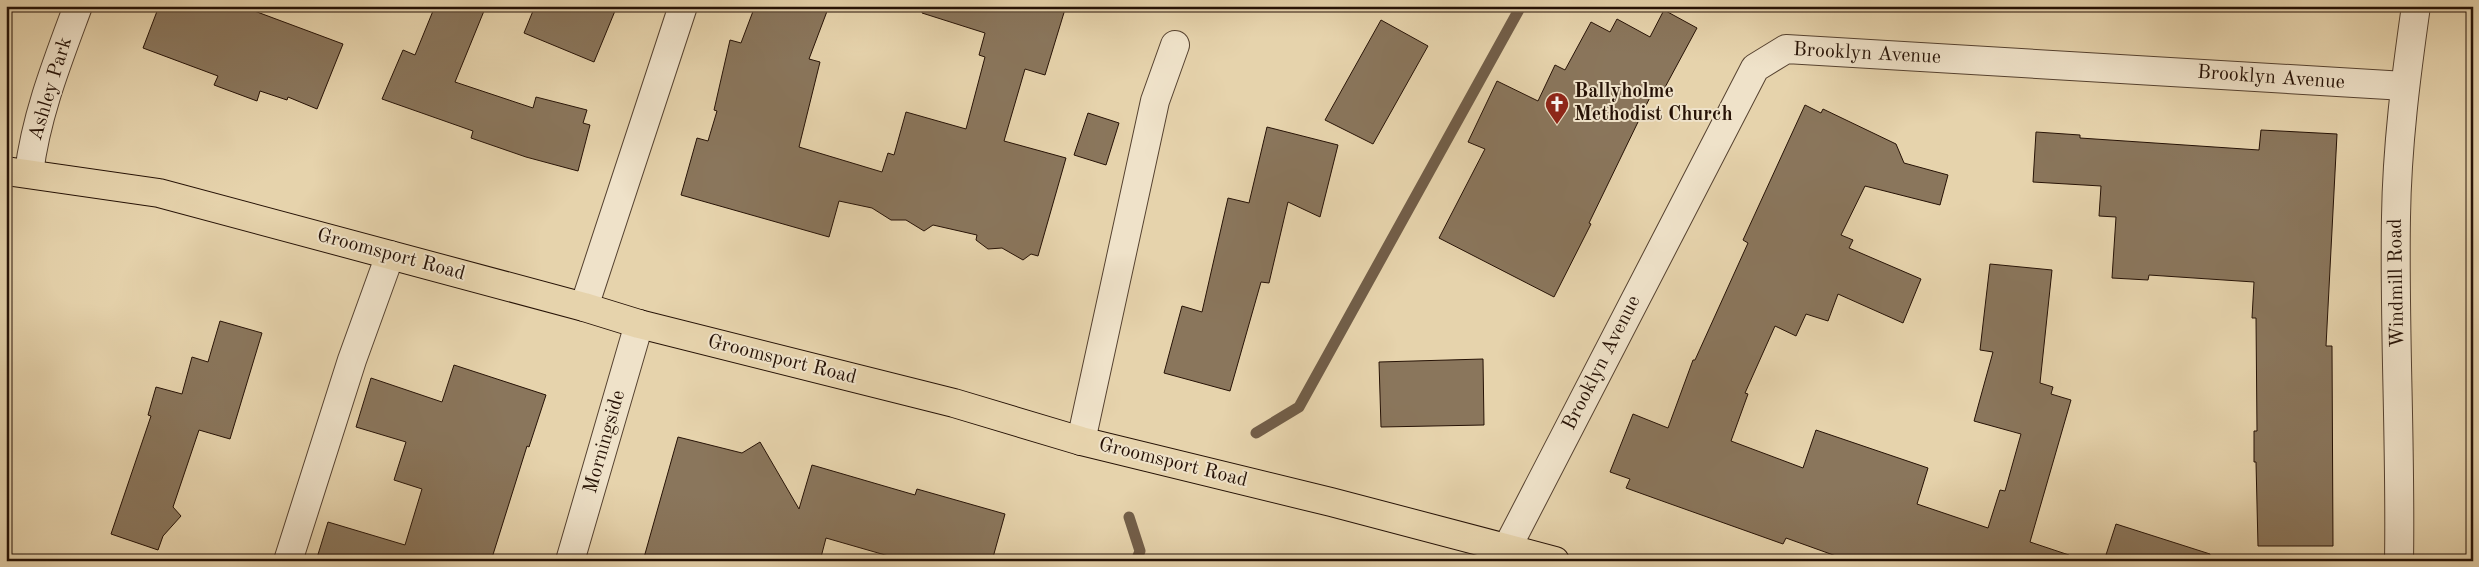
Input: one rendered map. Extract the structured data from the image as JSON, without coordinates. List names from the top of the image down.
{
  "streets": {
    "main road": ["Groomsport Road"],
    "street": [
      "Brooklyn Avenue",
      "Ashley Park",
      "Windmill Road",
      "Morningside"
    ]
  },
  "crossings": [
    ["Brooklyn Avenue", "Groomsport Road"],
    ["Brooklyn Avenue", "Windmill Road"],
    ["Ashley Park", "Groomsport Road"],
    ["Groomsport Road", "Morningside"]
  ],
  "places": {
    "church": ["Ballyholme Methodist Church"]
  }
}
